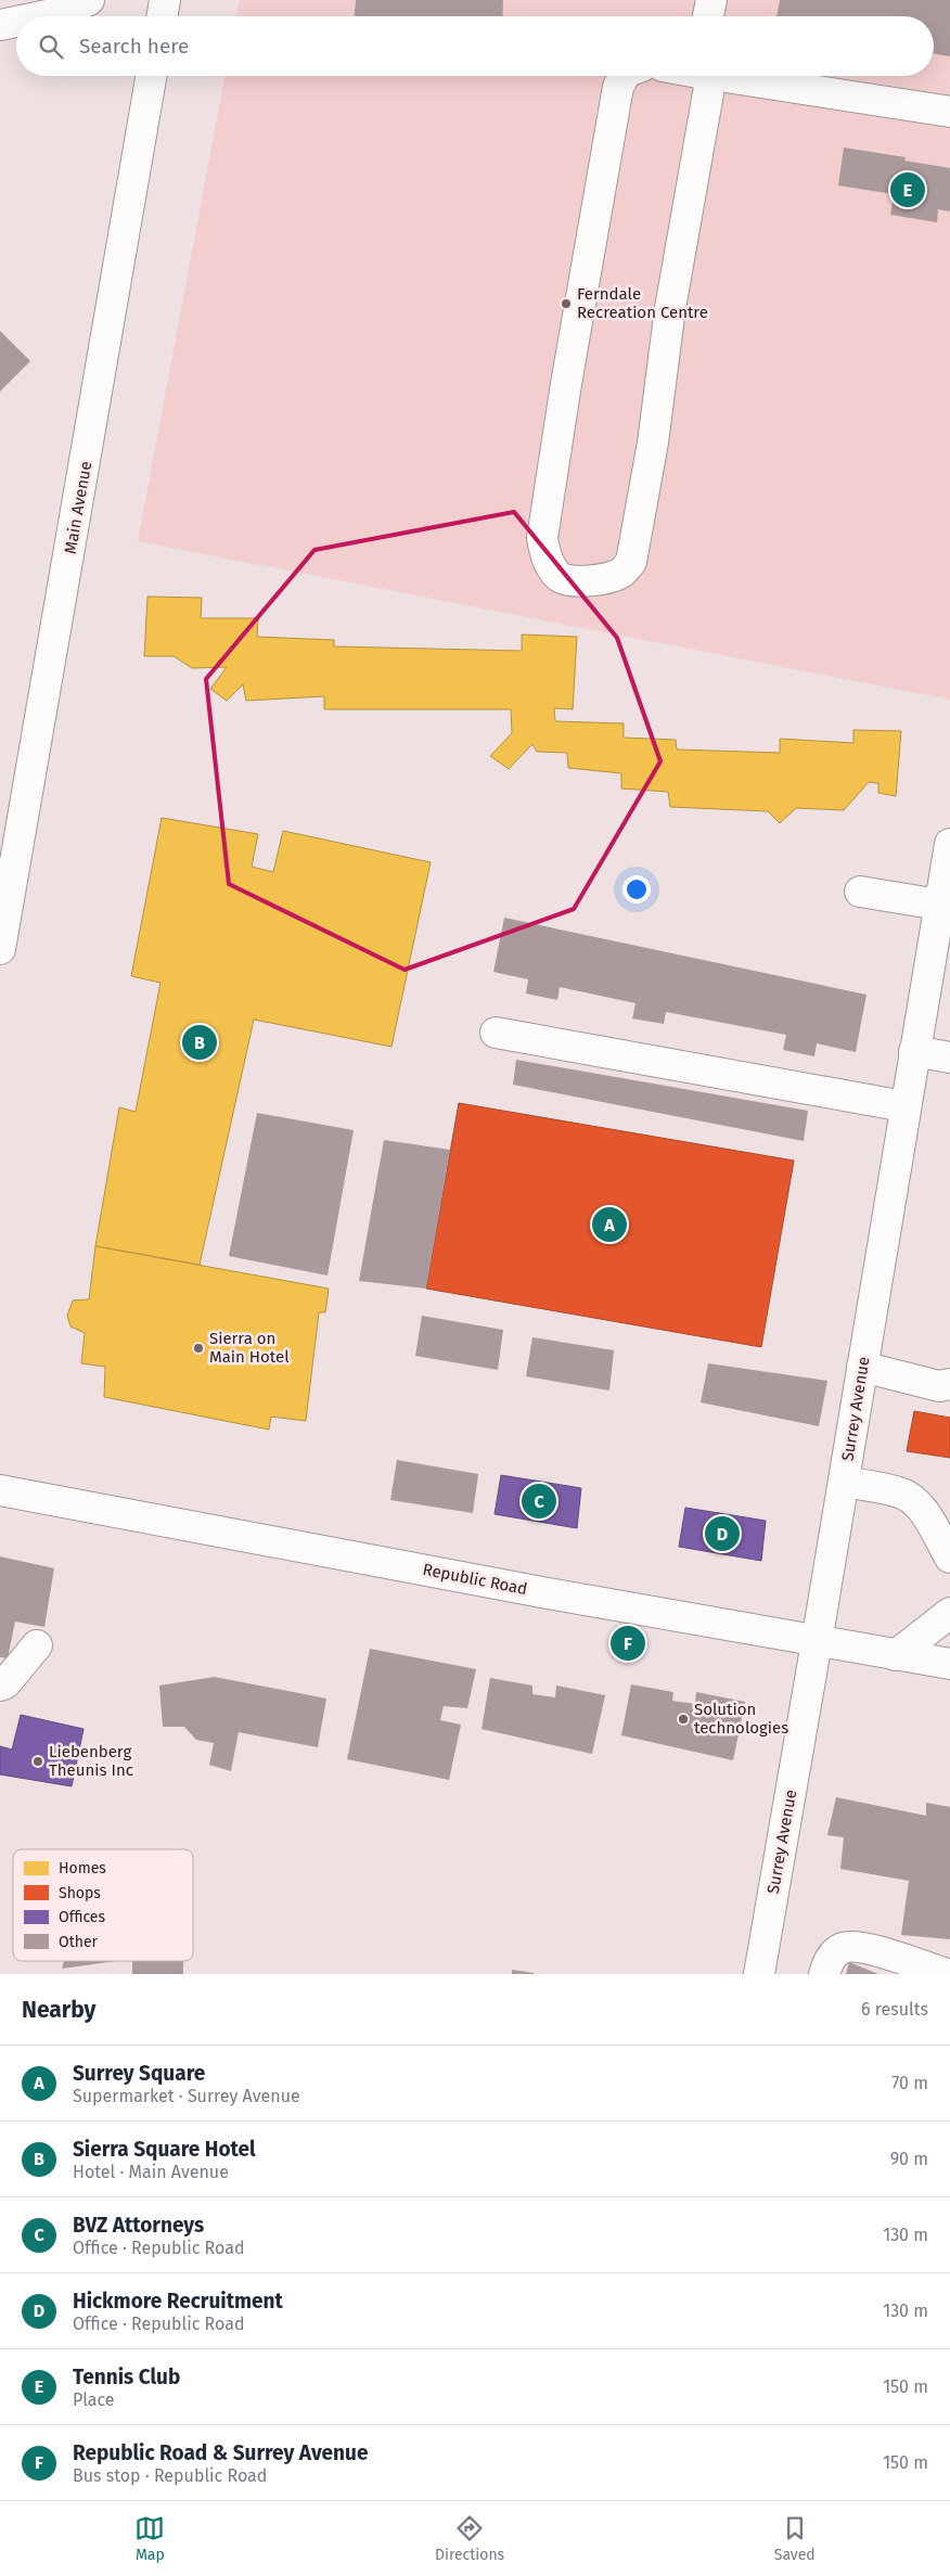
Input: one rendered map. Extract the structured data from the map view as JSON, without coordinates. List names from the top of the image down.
{
  "streets": {
    "street": ["Main Avenue", "Surrey Avenue", "Republic Road"]
  },
  "crossings": [
    ["Surrey Avenue", "Republic Road"]
  ],
  "places": [
    "Ferndale Recreation Centre",
    "Sierra on Main Hotel",
    "Solution technologies",
    "Liebenberg Theunis Inc"
  ],
  "legend": [
    "Homes",
    "Shops",
    "Offices",
    "Other"
  ],
  "page": {
    "search": "Search here",
    "pins": [
      "E",
      "B",
      "A",
      "C",
      "D",
      "F"
    ],
    "heading": ["Nearby", "6 results"],
    "list": [
      {
        "mark": "A",
        "name": "Surrey Square",
        "note": "Supermarket · Surrey Avenue",
        "value": "70 m"
      },
      {
        "mark": "B",
        "name": "Sierra Square Hotel",
        "note": "Hotel · Main Avenue",
        "value": "90 m"
      },
      {
        "mark": "C",
        "name": "BVZ Attorneys",
        "note": "Office · Republic Road",
        "value": "130 m"
      },
      {
        "mark": "D",
        "name": "Hickmore Recruitment",
        "note": "Office · Republic Road",
        "value": "130 m"
      },
      {
        "mark": "E",
        "name": "Tennis Club",
        "note": "Place",
        "value": "150 m"
      },
      {
        "mark": "F",
        "name": "Republic Road & Surrey Avenue",
        "note": "Bus stop · Republic Road",
        "value": "150 m"
      }
    ],
    "nav": ["Map", "Directions", "Saved"]
  }
}
